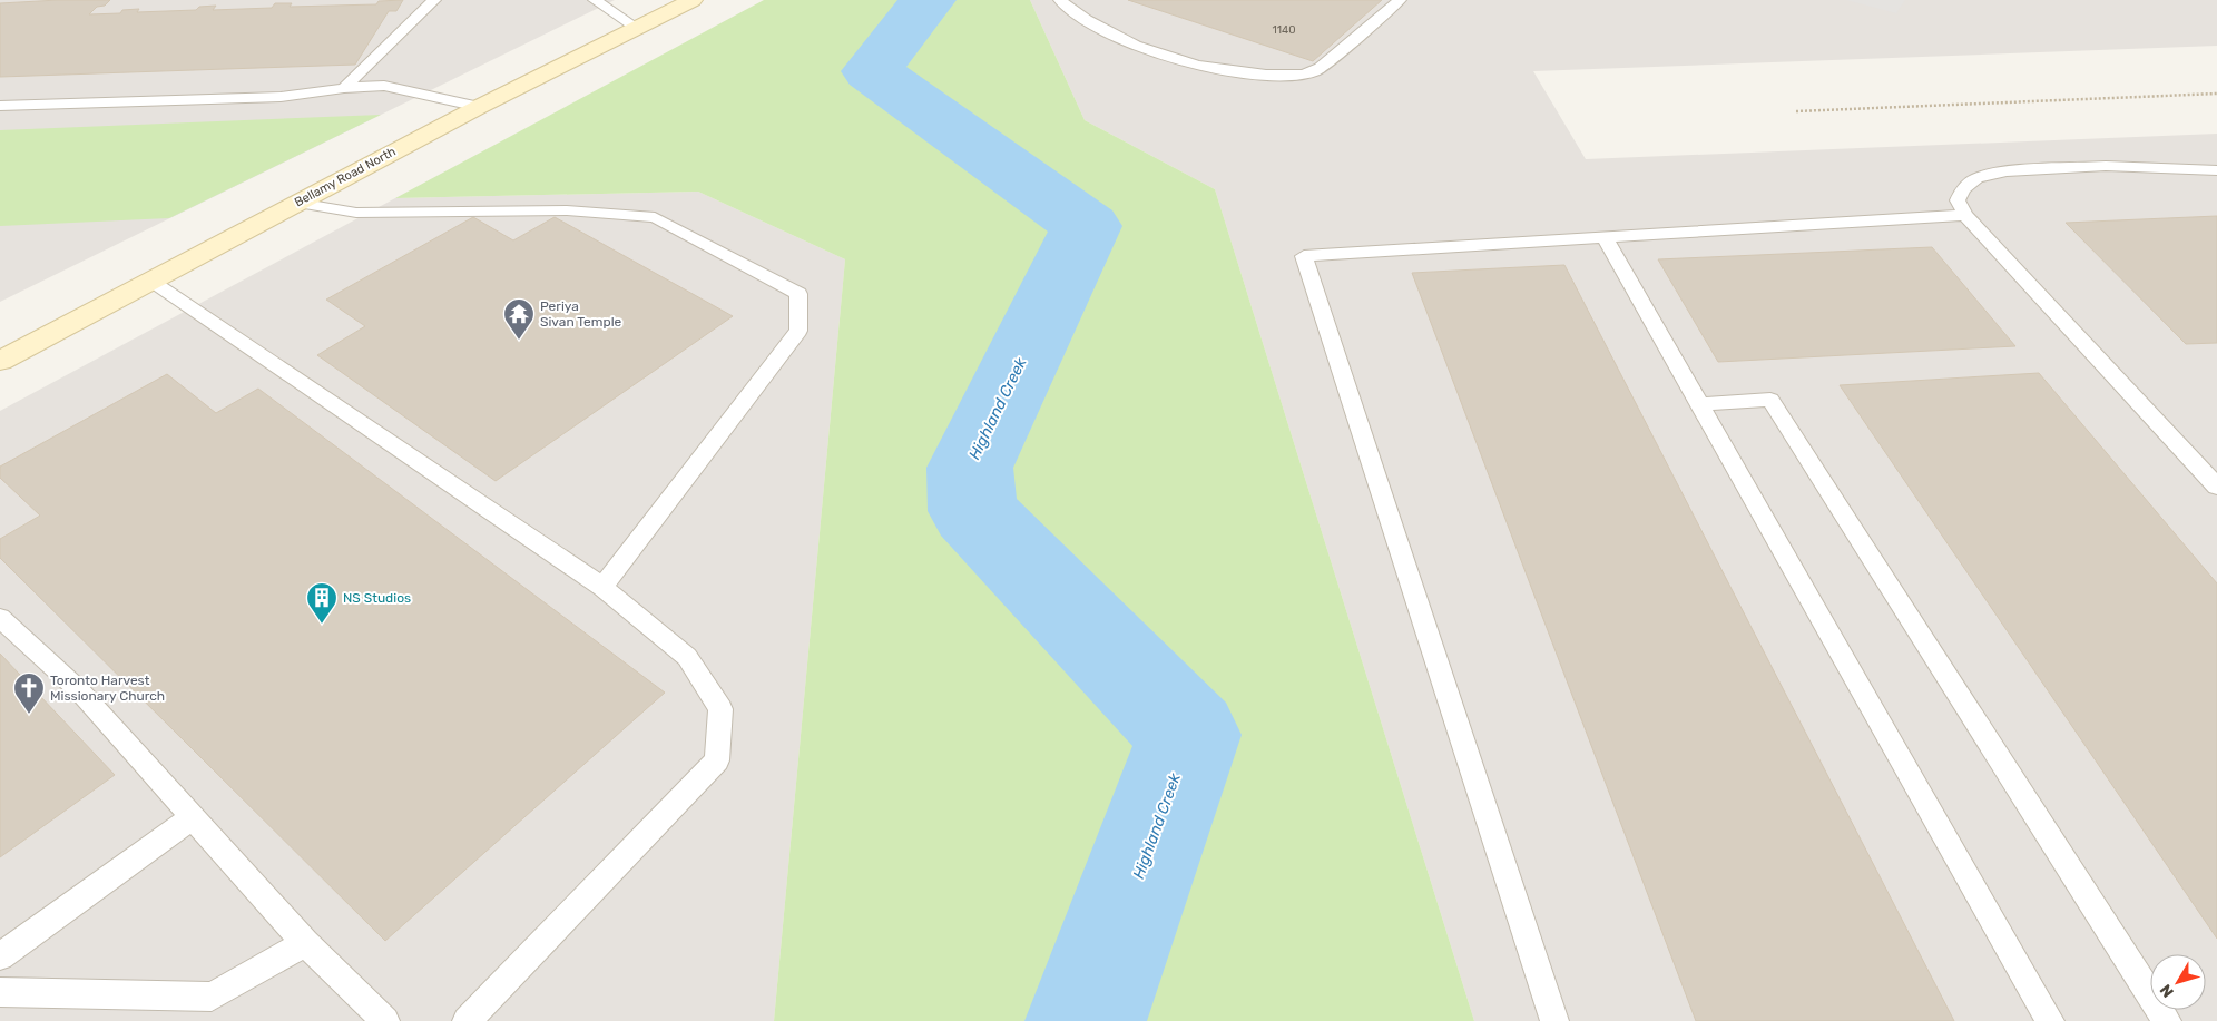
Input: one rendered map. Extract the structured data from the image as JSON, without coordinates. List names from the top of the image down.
{
  "streets": {
    "street": ["Bellamy Road North"]
  },
  "water": ["Highland Creek"],
  "places": {
    "temple": ["Periya Sivan Temple"],
    "building": ["NS Studios"],
    "church": ["Toronto Harvest Missionary Church"]
  },
  "house_numbers": ["1140"],
  "north": "bottom left"
}
